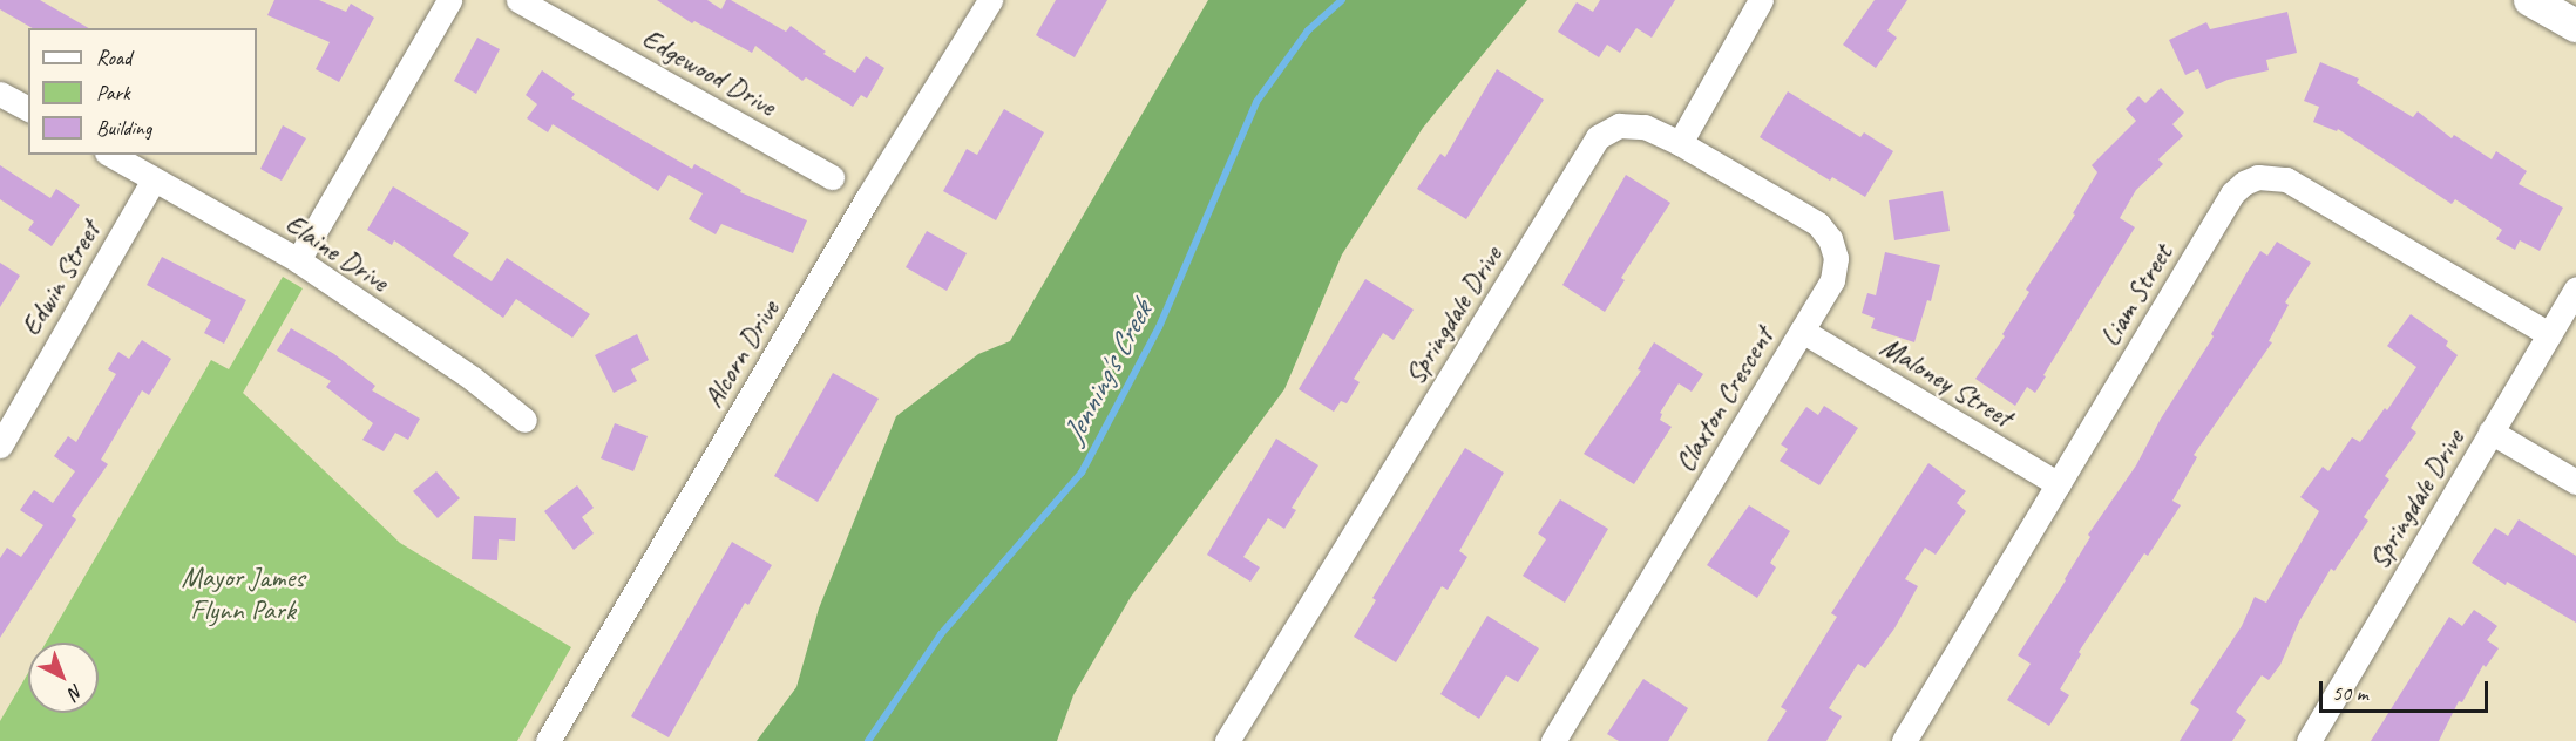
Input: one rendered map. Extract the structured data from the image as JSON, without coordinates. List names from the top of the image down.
{
  "streets": {
    "street": [
      "Edgewood Drive",
      "Elaine Drive",
      "Edwin Street",
      "Liam Street",
      "Springdale Drive",
      "Alcorn Drive",
      "Maloney Street",
      "Claxton Crescent"
    ]
  },
  "crossings": [
    ["Elaine Drive", "Edwin Street"],
    ["Liam Street", "Springdale Drive"],
    ["Liam Street", "Maloney Street"],
    ["Springdale Drive", "Claxton Crescent"],
    ["Maloney Street", "Claxton Crescent"]
  ],
  "water": ["Jenning's Creek"],
  "parks": ["Mayor James Flynn Park"],
  "legend": ["Road", "Park", "Building"],
  "scale_bar": "50 m",
  "north": "bottom right"
}
